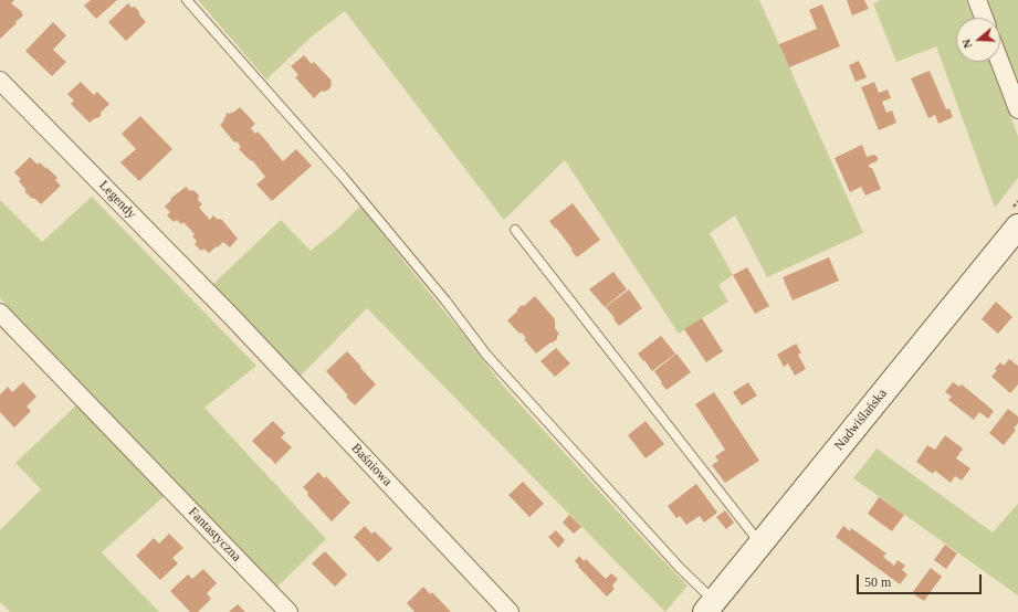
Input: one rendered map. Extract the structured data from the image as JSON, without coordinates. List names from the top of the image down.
{
  "streets": {
    "main road": ["Nadwiślańska"],
    "street": ["Legendy", "Baśniowa", "Fantastyczna"]
  },
  "crossings": [
    ["Legendy", "Baśniowa"]
  ],
  "scale_bar": "50 m",
  "north": "left"
}
